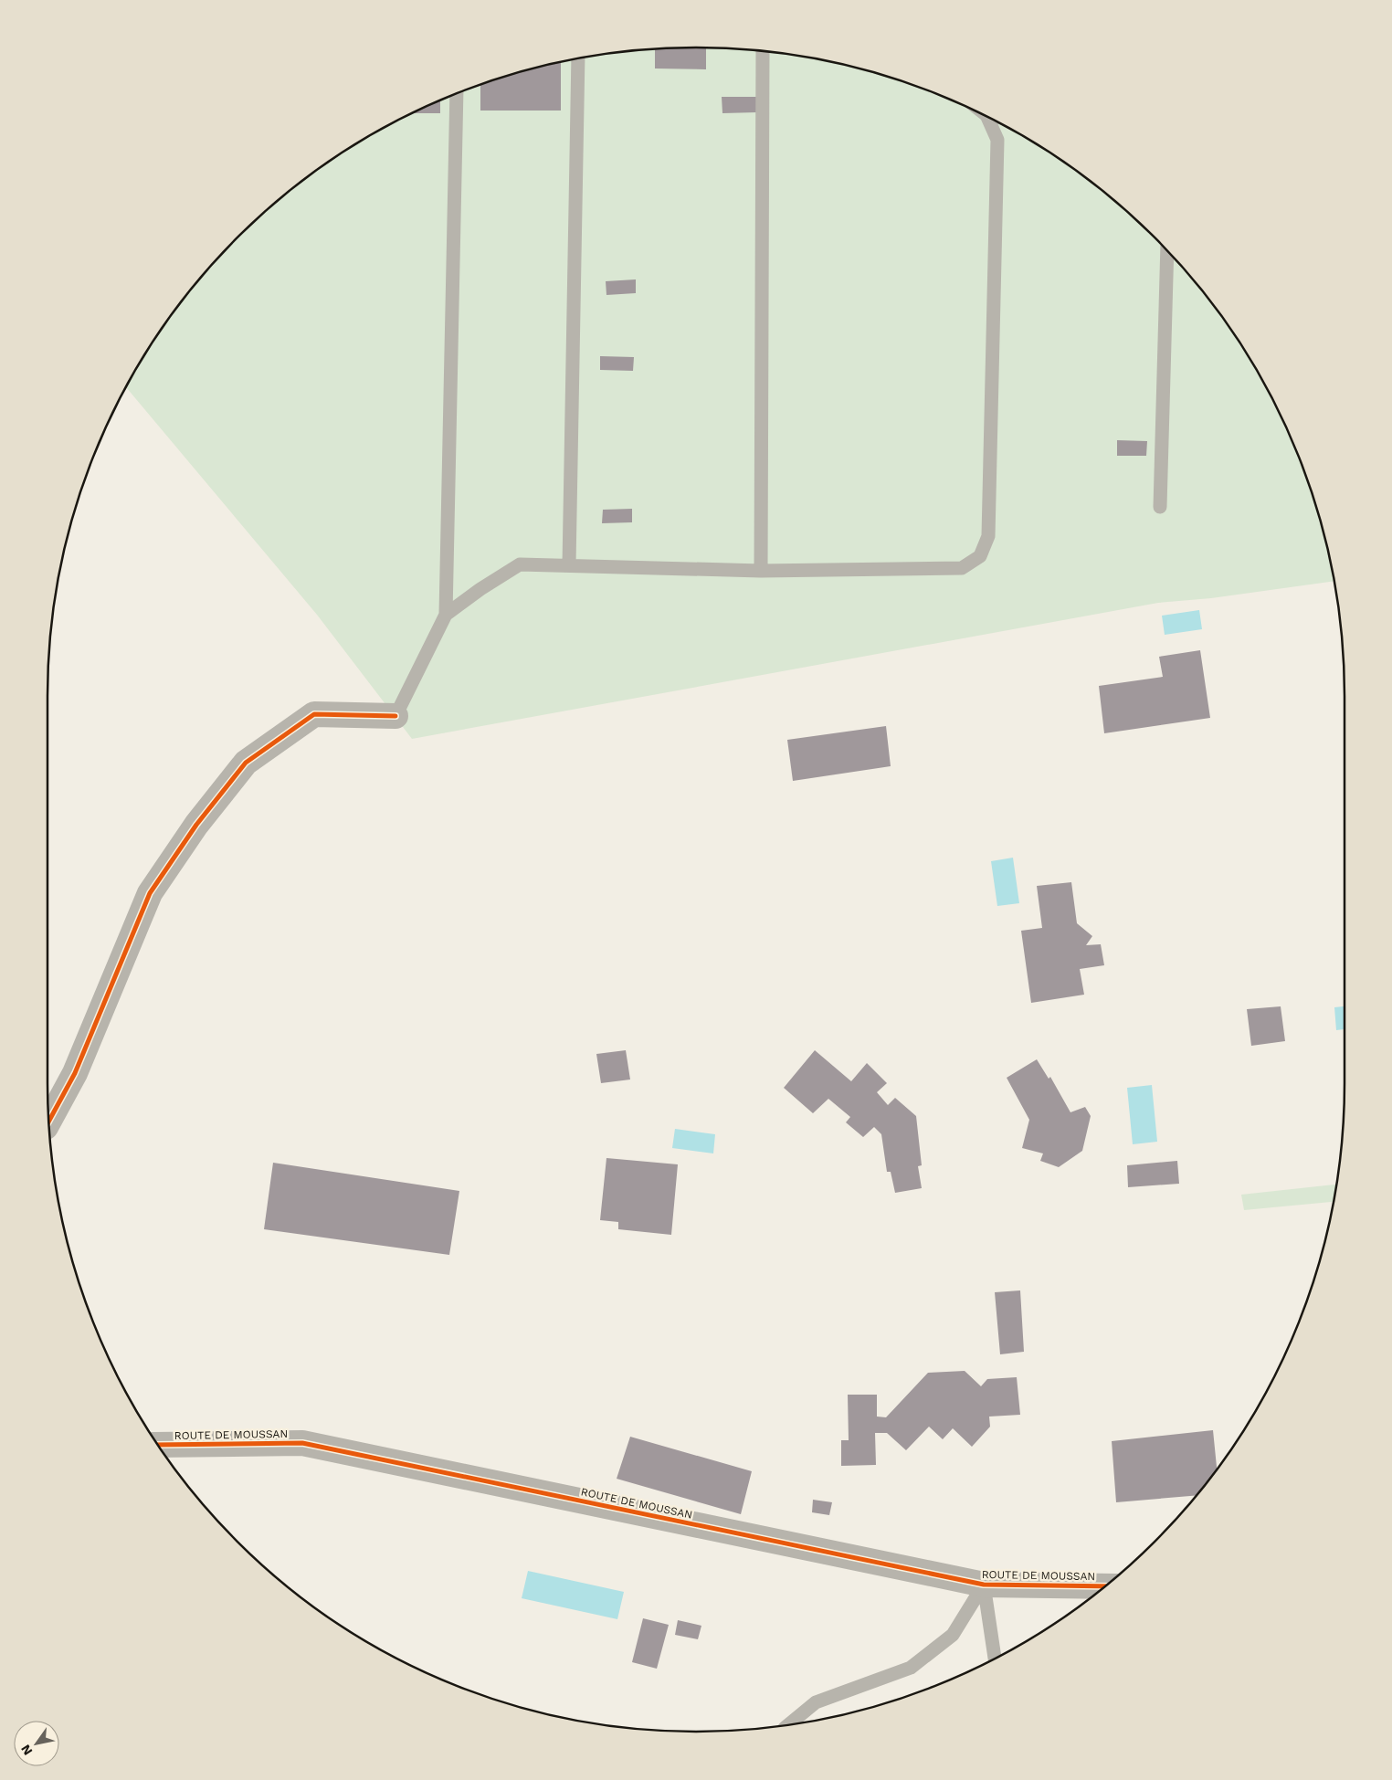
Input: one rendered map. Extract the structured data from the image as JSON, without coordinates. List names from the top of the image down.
{
  "streets": {
    "street": ["ROUTE DE MOUSSAN"]
  },
  "north": "bottom left"
}
